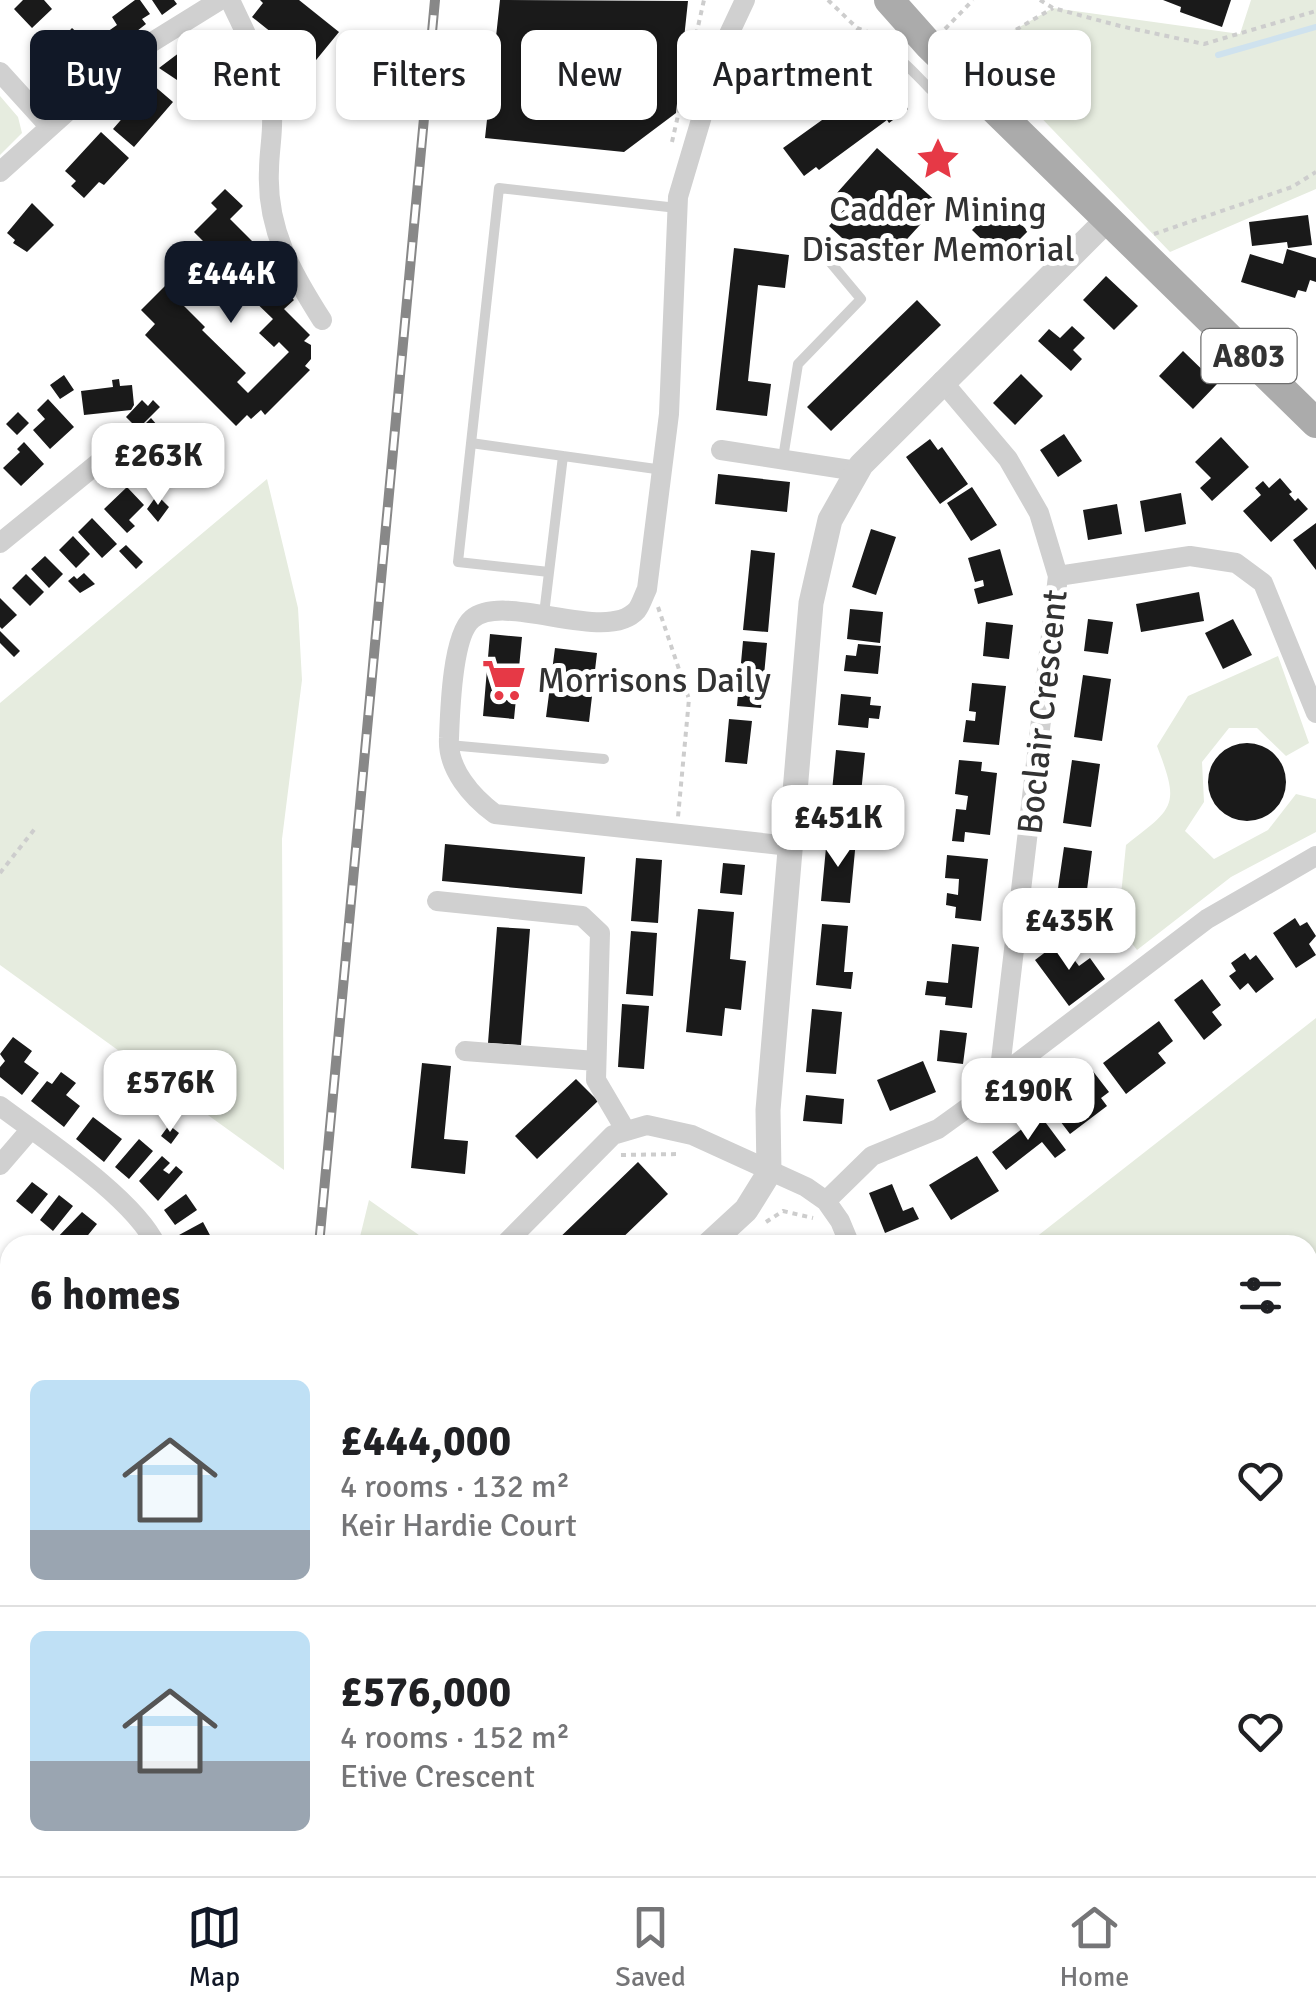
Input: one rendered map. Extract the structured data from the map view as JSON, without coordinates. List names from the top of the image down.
{
  "streets": {
    "main road": ["A803"],
    "street": ["Boclair Crescent"]
  },
  "places": {
    "place": ["Cadder Mining Disaster Memorial"],
    "supermarket": ["Morrisons Daily"]
  },
  "page": {
    "chip": [
      "Buy",
      "Rent",
      "Filters",
      "New",
      "Apartment",
      "House"
    ],
    "price": [
      "£444K",
      "£263K",
      "£451K",
      "£435K",
      "£576K",
      "£190K"
    ],
    "heading": "6 homes",
    "list": [
      {
        "name": "£444,000",
        "note": "4 rooms · 132 m² · Keir Hardie Court"
      },
      {
        "name": "£576,000",
        "note": "4 rooms · 152 m² · Etive Crescent"
      }
    ],
    "tabs": ["Map", "Saved", "Home"]
  }
}
